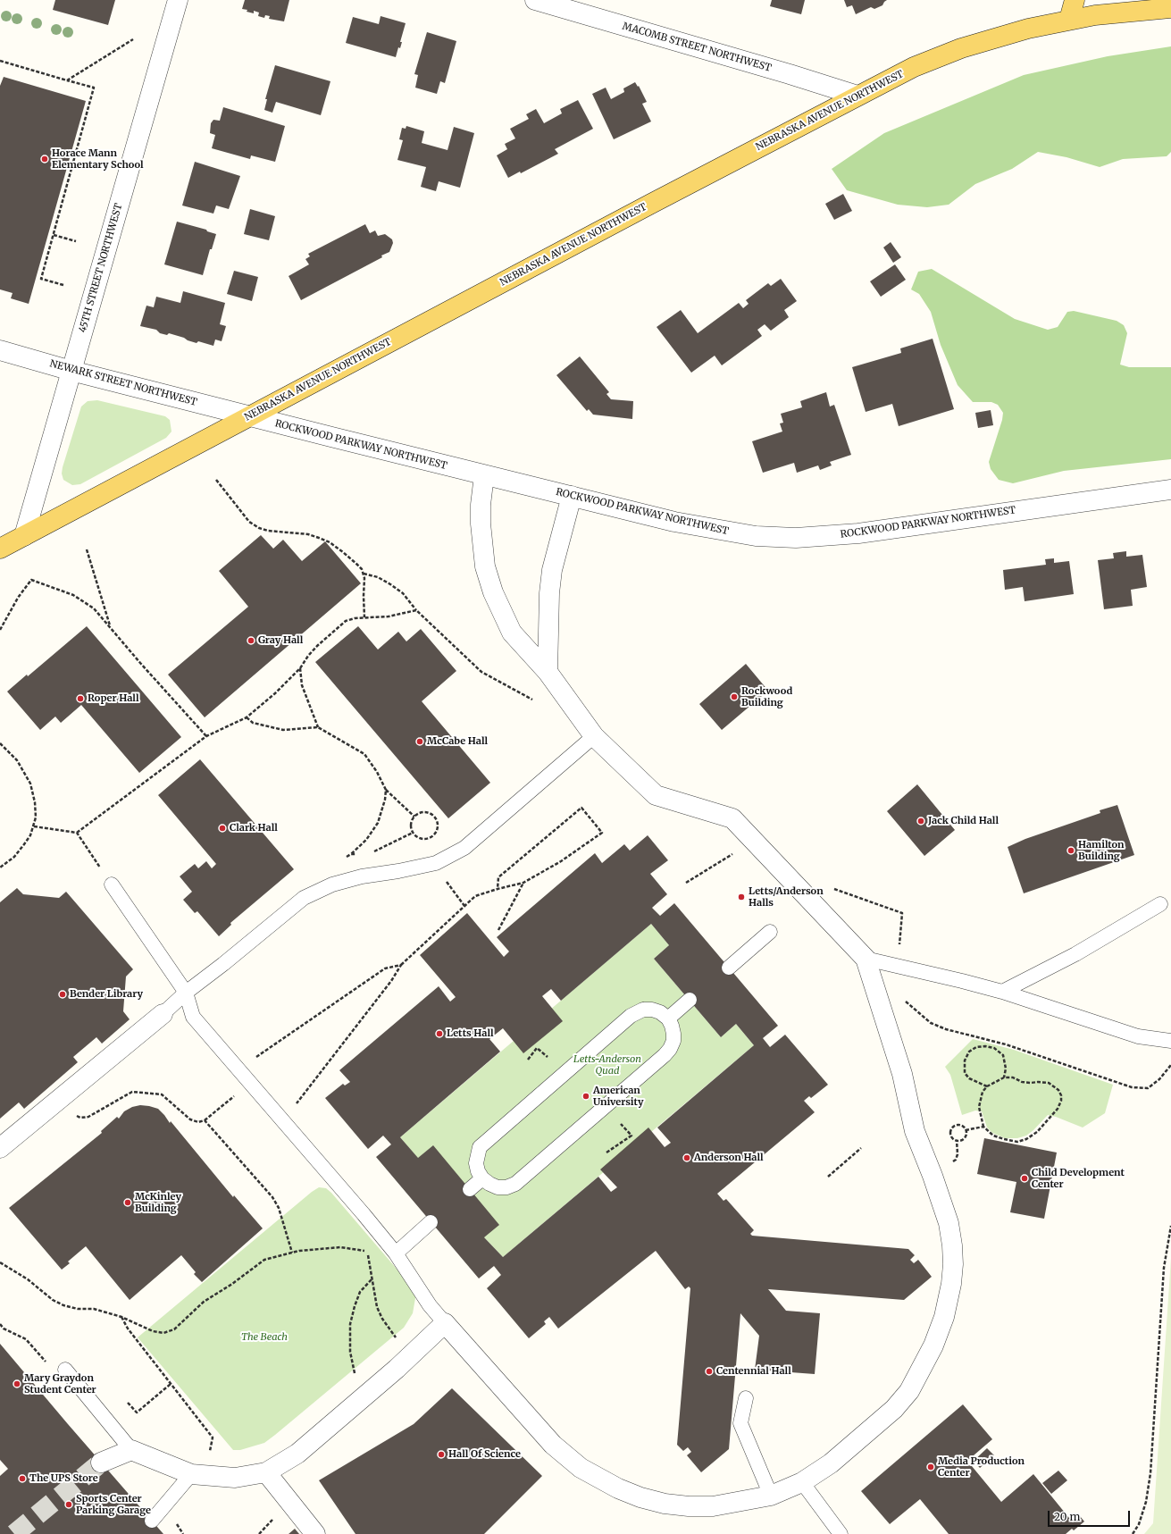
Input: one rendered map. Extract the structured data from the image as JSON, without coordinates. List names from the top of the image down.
{
  "streets": {
    "main road": ["NEBRASKA AVENUE NORTHWEST"],
    "street": [
      "MACOMB STREET NORTHWEST",
      "45TH STREET NORTHWEST",
      "NEWARK STREET NORTHWEST",
      "ROCKWOOD PARKWAY NORTHWEST"
    ]
  },
  "crossings": [
    ["MACOMB STREET NORTHWEST", "NEBRASKA AVENUE NORTHWEST"],
    ["NEBRASKA AVENUE NORTHWEST", "45TH STREET NORTHWEST"],
    ["NEBRASKA AVENUE NORTHWEST", "NEWARK STREET NORTHWEST"],
    ["NEBRASKA AVENUE NORTHWEST", "ROCKWOOD PARKWAY NORTHWEST"],
    ["45TH STREET NORTHWEST", "NEWARK STREET NORTHWEST"],
    ["NEWARK STREET NORTHWEST", "ROCKWOOD PARKWAY NORTHWEST"]
  ],
  "parks": ["Letts-Anderson Quad", "The Beach"],
  "places": [
    "Horace Mann Elementary School",
    "Gray Hall",
    "Rockwood Building",
    "Roper Hall",
    "McCabe Hall",
    "Jack Child Hall",
    "Clark Hall",
    "Hamilton Building",
    "Letts/Anderson Halls",
    "Bender Library",
    "Letts Hall",
    "American University",
    "Anderson Hall",
    "Child Development Center",
    "McKinley Building",
    "Centennial Hall",
    "Mary Graydon Student Center",
    "Hall Of Science",
    "Media Production Center",
    "The UPS Store",
    "Sports Center Parking Garage"
  ],
  "scale_bar": "20 m"
}
